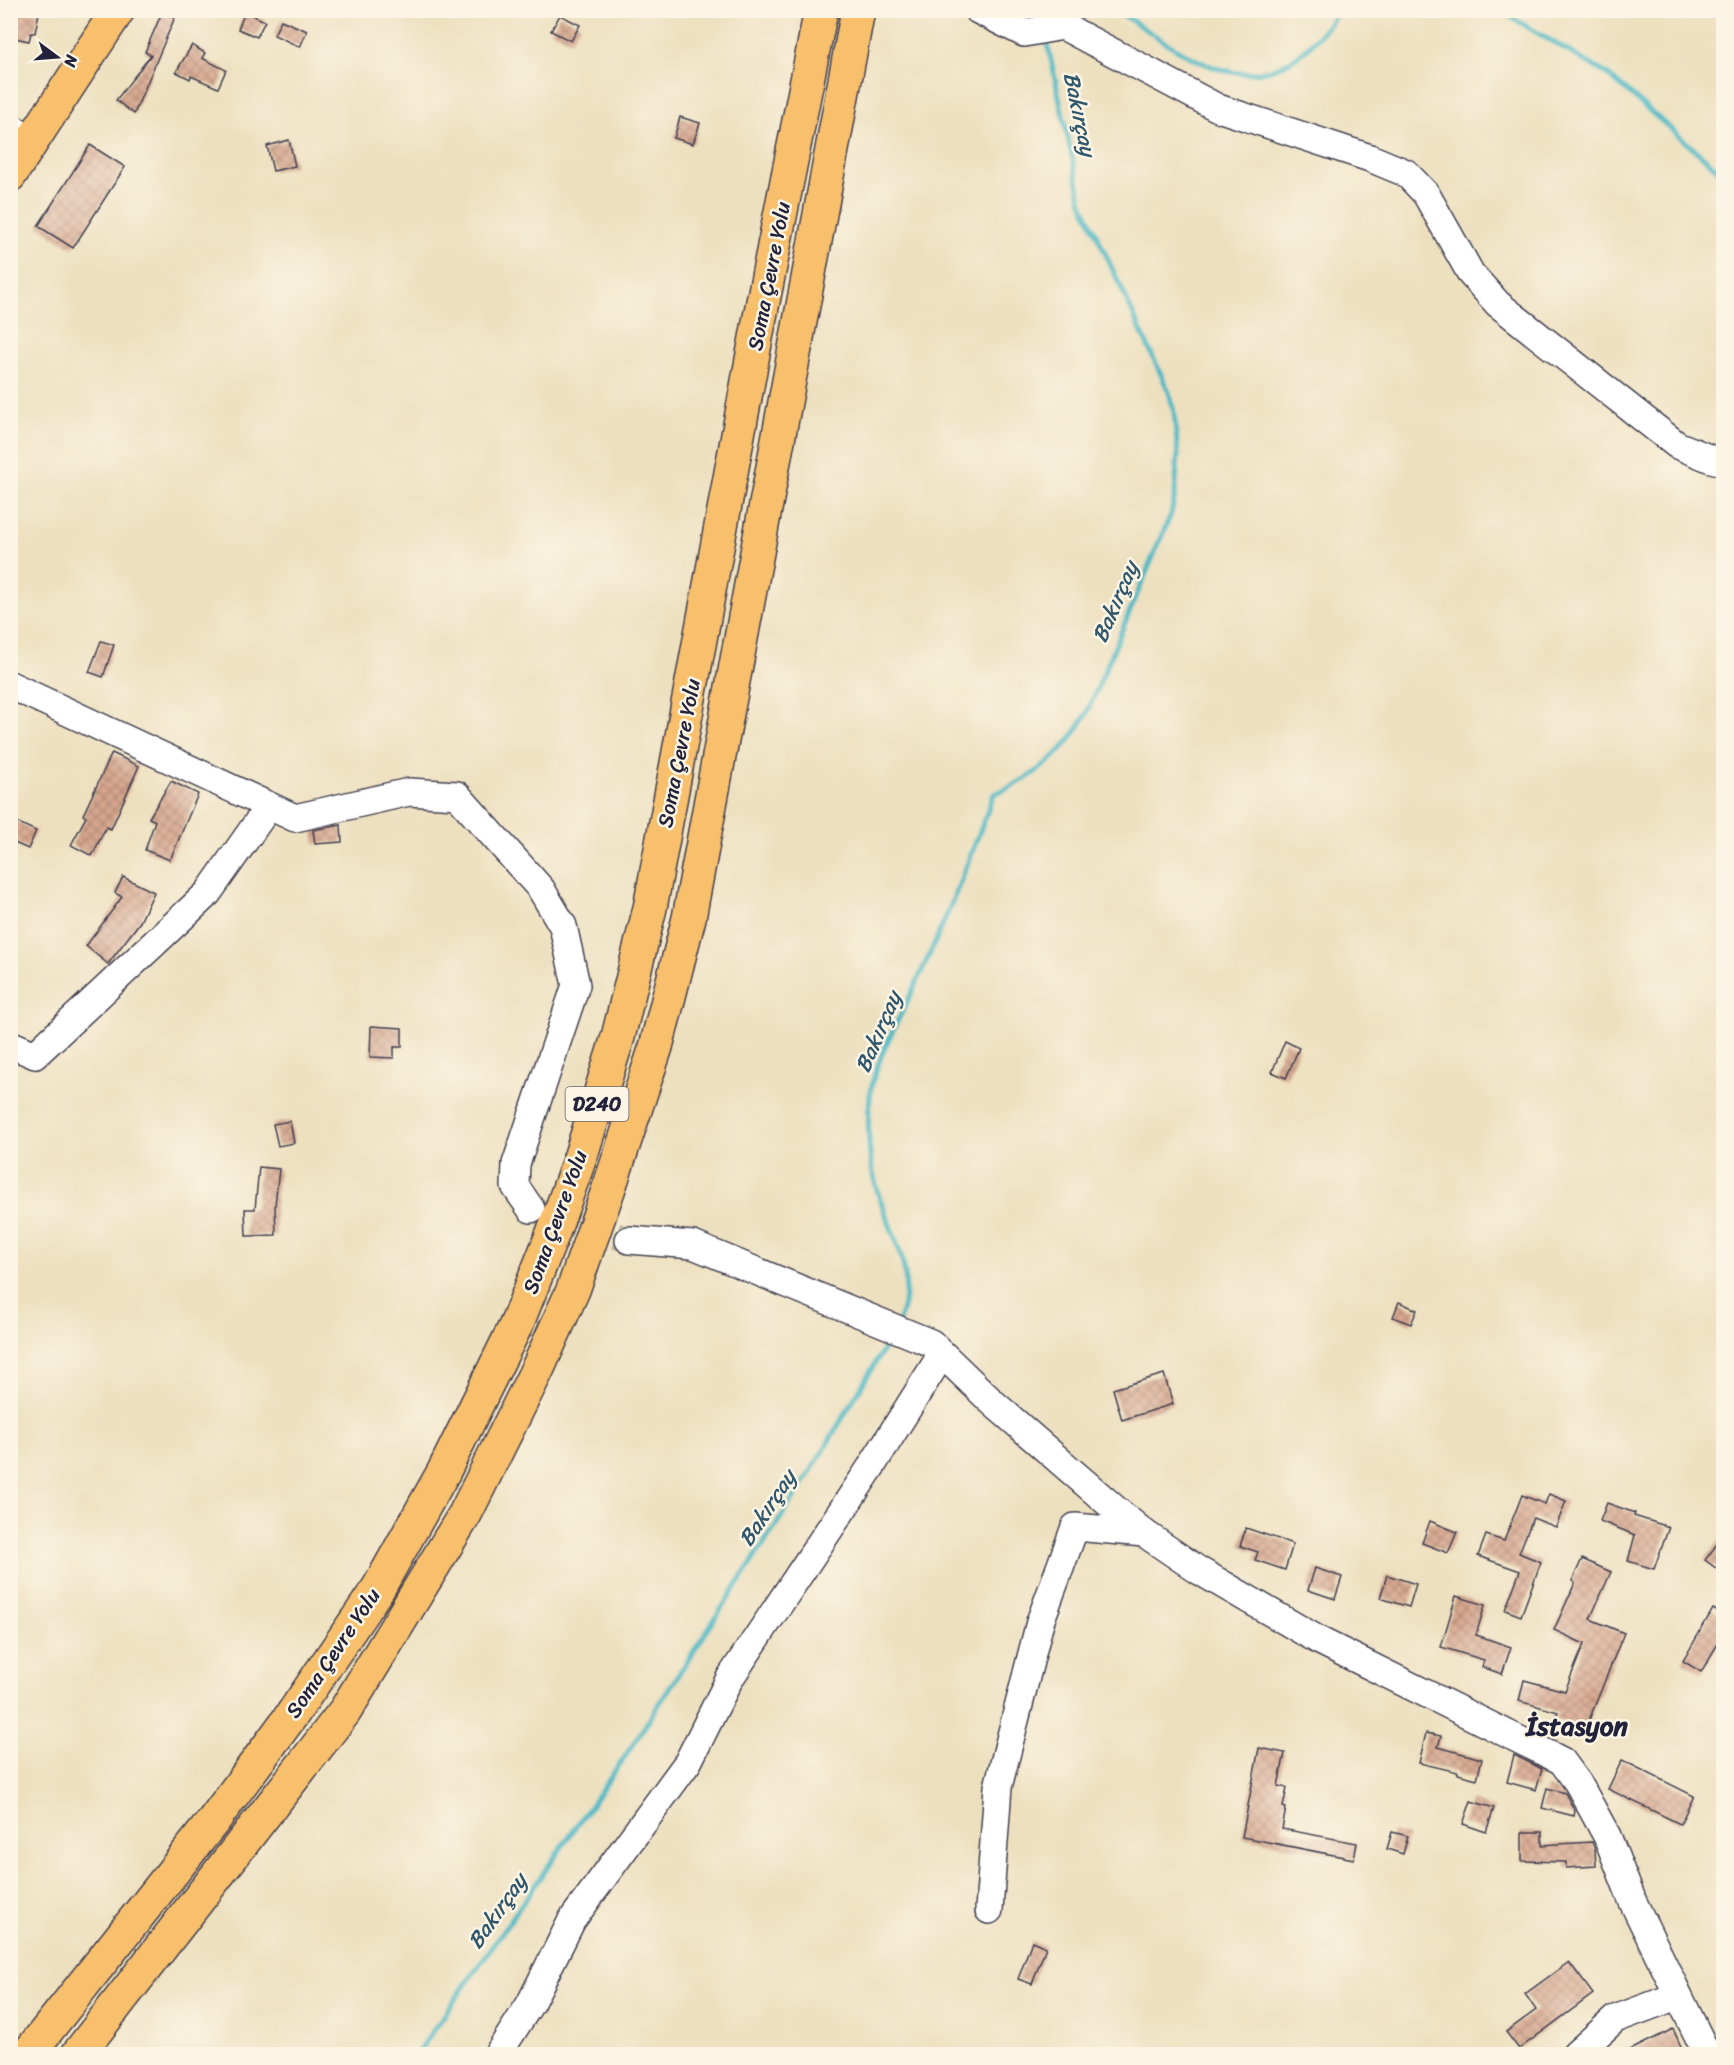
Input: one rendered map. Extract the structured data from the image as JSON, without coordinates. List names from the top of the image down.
{
  "streets": {
    "main road": ["Soma Çevre Yolu", "D240"]
  },
  "districts": ["İstasyon"],
  "water": ["Bakırçay"],
  "north": "right"
}
